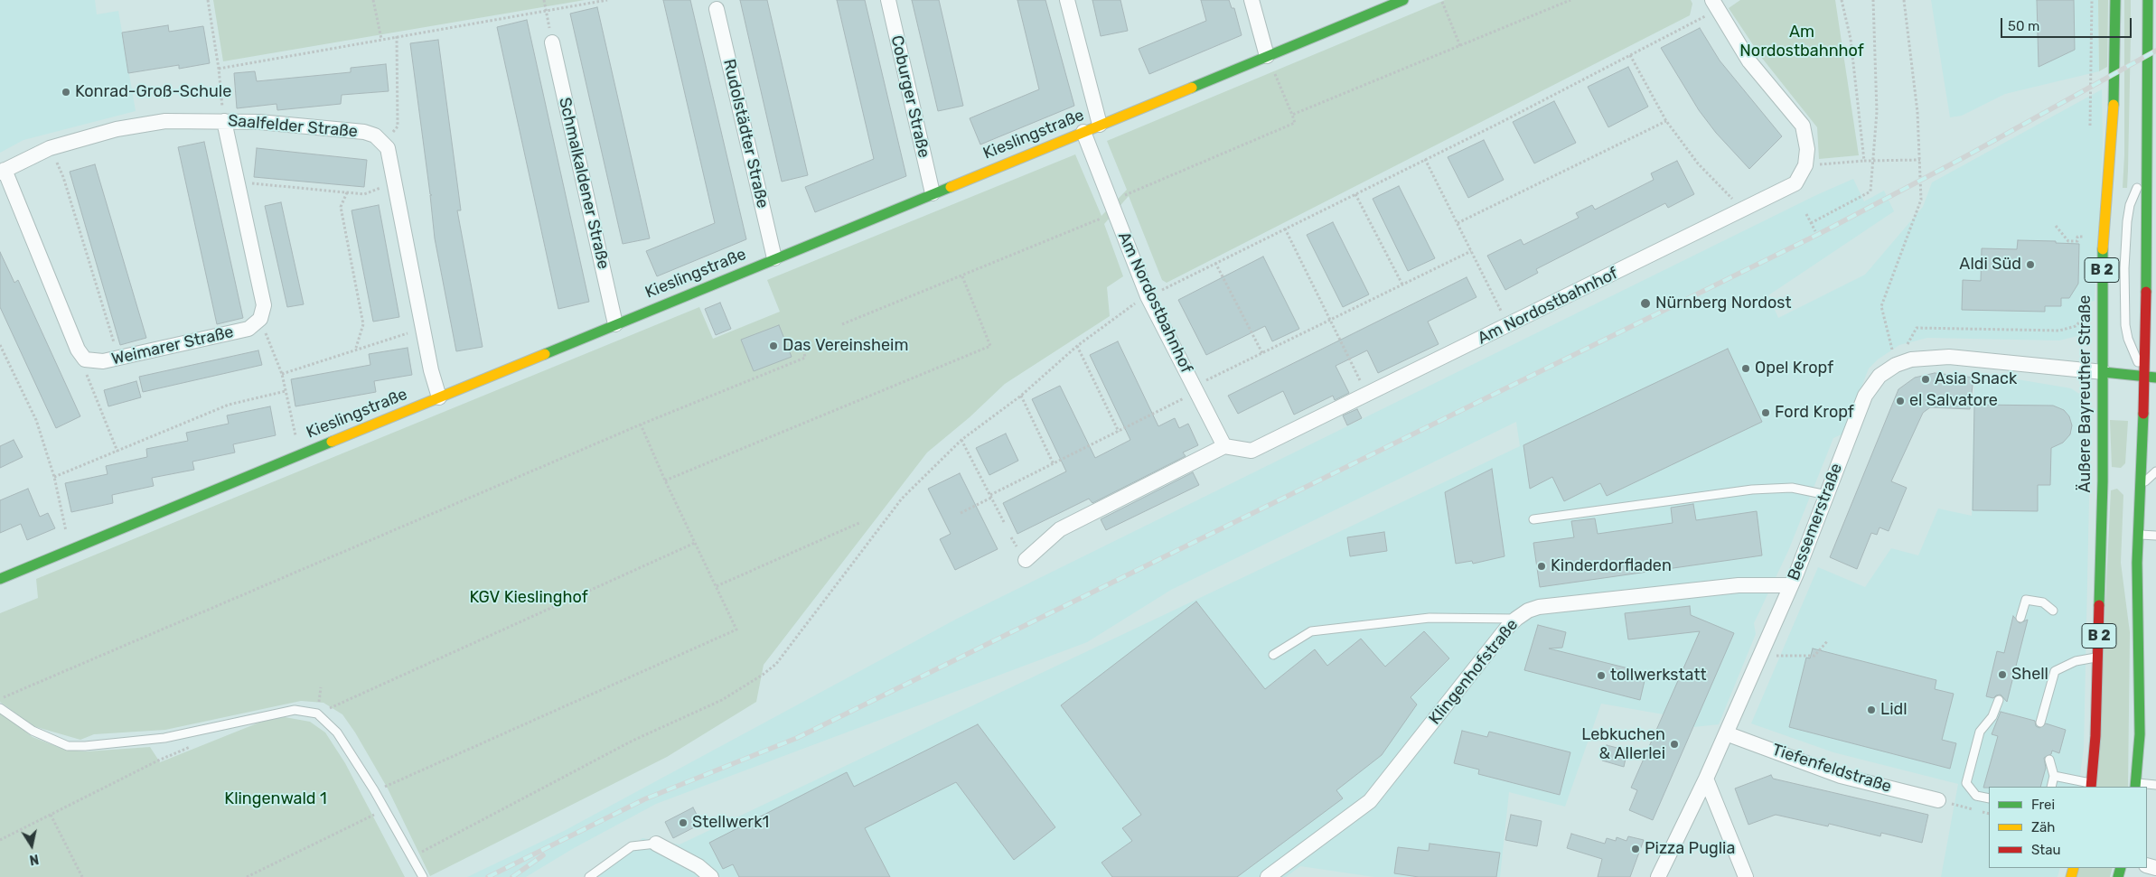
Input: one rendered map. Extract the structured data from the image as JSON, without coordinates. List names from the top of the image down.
{
  "streets": {
    "main road": ["Kieslingstraße", "B 2", "Äußere Bayreuther Straße"],
    "street": [
      "Coburger Straße",
      "Saalfelder Straße",
      "Rudolstädter Straße",
      "Schmalkaldener Straße",
      "Am Nordostbahnhof",
      "Weimarer Straße",
      "Bessemerstraße",
      "Klingenhofstraße",
      "Tiefenfeldstraße"
    ]
  },
  "crossings": [
    ["Coburger Straße", "Kieslingstraße"],
    ["Saalfelder Straße", "Kieslingstraße"],
    ["Rudolstädter Straße", "Kieslingstraße"],
    ["Kieslingstraße", "Schmalkaldener Straße"],
    ["Kieslingstraße", "Am Nordostbahnhof"],
    ["Äußere Bayreuther Straße", "Bessemerstraße"],
    ["Bessemerstraße", "Klingenhofstraße"],
    ["Bessemerstraße", "Tiefenfeldstraße"]
  ],
  "parks": ["Am Nordostbahnhof", "KGV Kieslinghof", "Klingenwald 1"],
  "places": [
    "Konrad-Groß-Schule",
    "Aldi Süd",
    "Nürnberg Nordost",
    "Das Vereinsheim",
    "Opel Kropf",
    "Asia Snack",
    "el Salvatore",
    "Ford Kropf",
    "Kinderdorfladen",
    "Shell",
    "tollwerkstatt",
    "Lidl",
    "Lebkuchen & Allerlei",
    "Stellwerk1",
    "Pizza Puglia"
  ],
  "legend": ["Frei", "Zäh", "Stau"],
  "scale_bar": "50 m",
  "north": "bottom"
}
